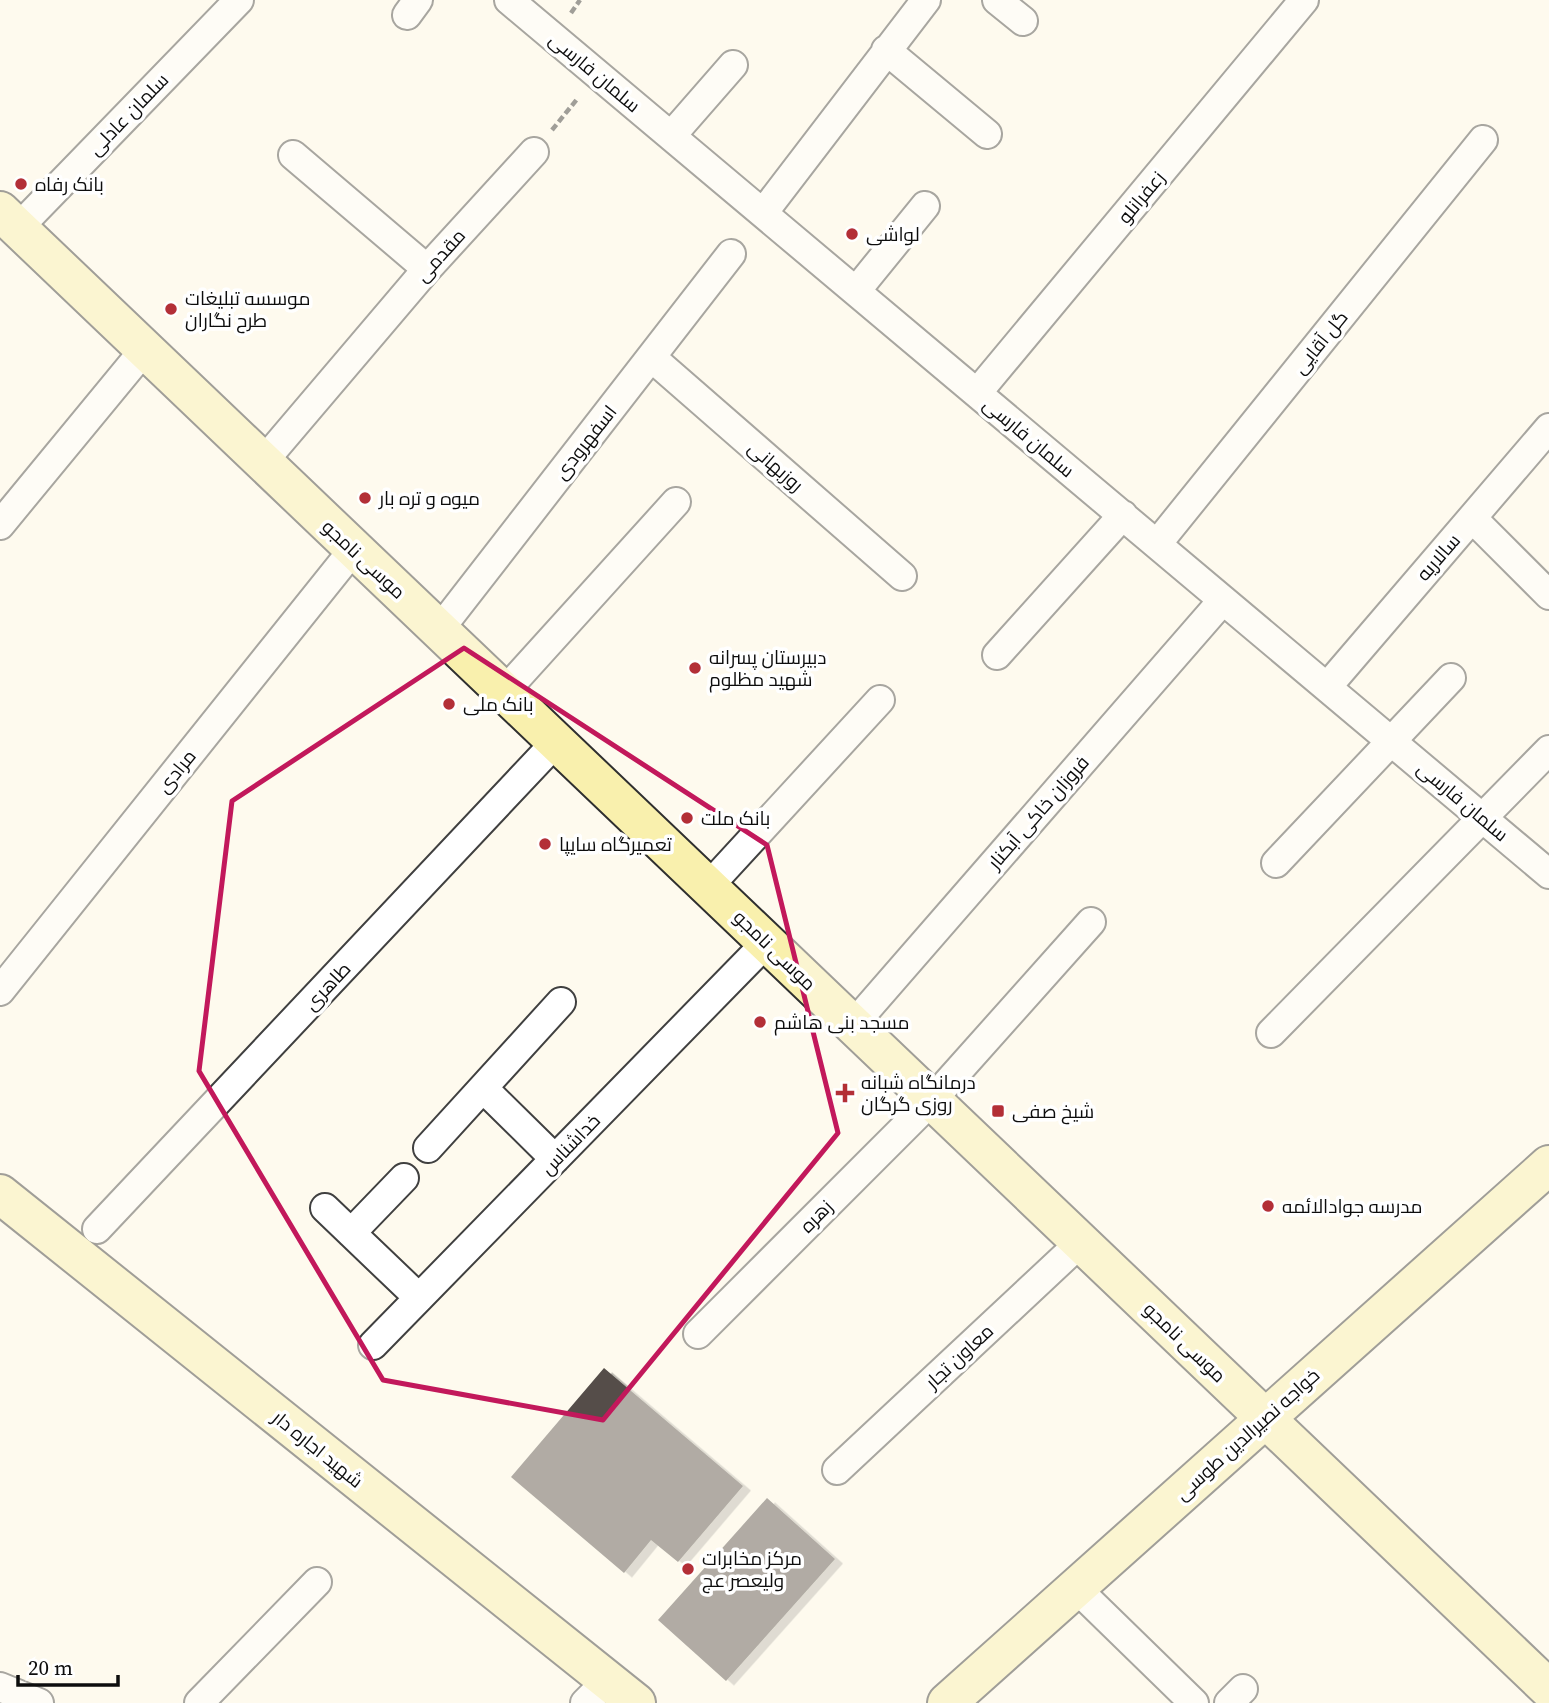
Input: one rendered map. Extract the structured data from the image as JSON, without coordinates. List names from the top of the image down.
{
  "streets": {
    "main road": ["موسی نامجو", "خواجه نصیرالدین طوسی", "شهید اجاره دار"],
    "street": [
      "سلمان فارسی",
      "سلمان عادلی",
      "زعفرانلو",
      "مقدمی",
      "گل آقایی",
      "اسفهرودی",
      "روزبهانی",
      "سالاریه",
      "مرادی",
      "فروزان خاکی آبکنار",
      "طاهری",
      "خداشناس",
      "زهره",
      "معاون تجار"
    ]
  },
  "crossings": [
    ["سلمان فارسی", "زعفرانلو"],
    ["سلمان فارسی", "گل آقایی"],
    ["سلمان فارسی", "سالاریه"],
    ["سلمان فارسی", "فروزان خاکی آبکنار"],
    ["سلمان عادلی", "موسی نامجو"],
    ["مقدمی", "موسی نامجو"],
    ["اسفهرودی", "روزبهانی"],
    ["اسفهرودی", "موسی نامجو"],
    ["موسی نامجو", "مرادی"],
    ["موسی نامجو", "فروزان خاکی آبکنار"],
    ["موسی نامجو", "طاهری"],
    ["موسی نامجو", "خداشناس"],
    ["موسی نامجو", "زهره"],
    ["موسی نامجو", "معاون تجار"],
    ["موسی نامجو", "خواجه نصیرالدین طوسی"]
  ],
  "places": {
    "other": [
      "بانک رفاه",
      "لواشی",
      "موسسه تبلیغات طرح نگاران",
      "میوه و تره بار",
      "دبیرستان پسرانه شهید مظلوم",
      "بانک ملی",
      "بانک ملت",
      "تعمیرگاه سایپا",
      "مسجد بنی هاشم",
      "مدرسه جوادالائمه",
      "مرکز مخابرات ولیعصر عج"
    ],
    "health": ["درمانگاه شبانه روزی گرگان"],
    "transit": ["شیخ صفی"]
  },
  "scale_bar": "20 m"
}
